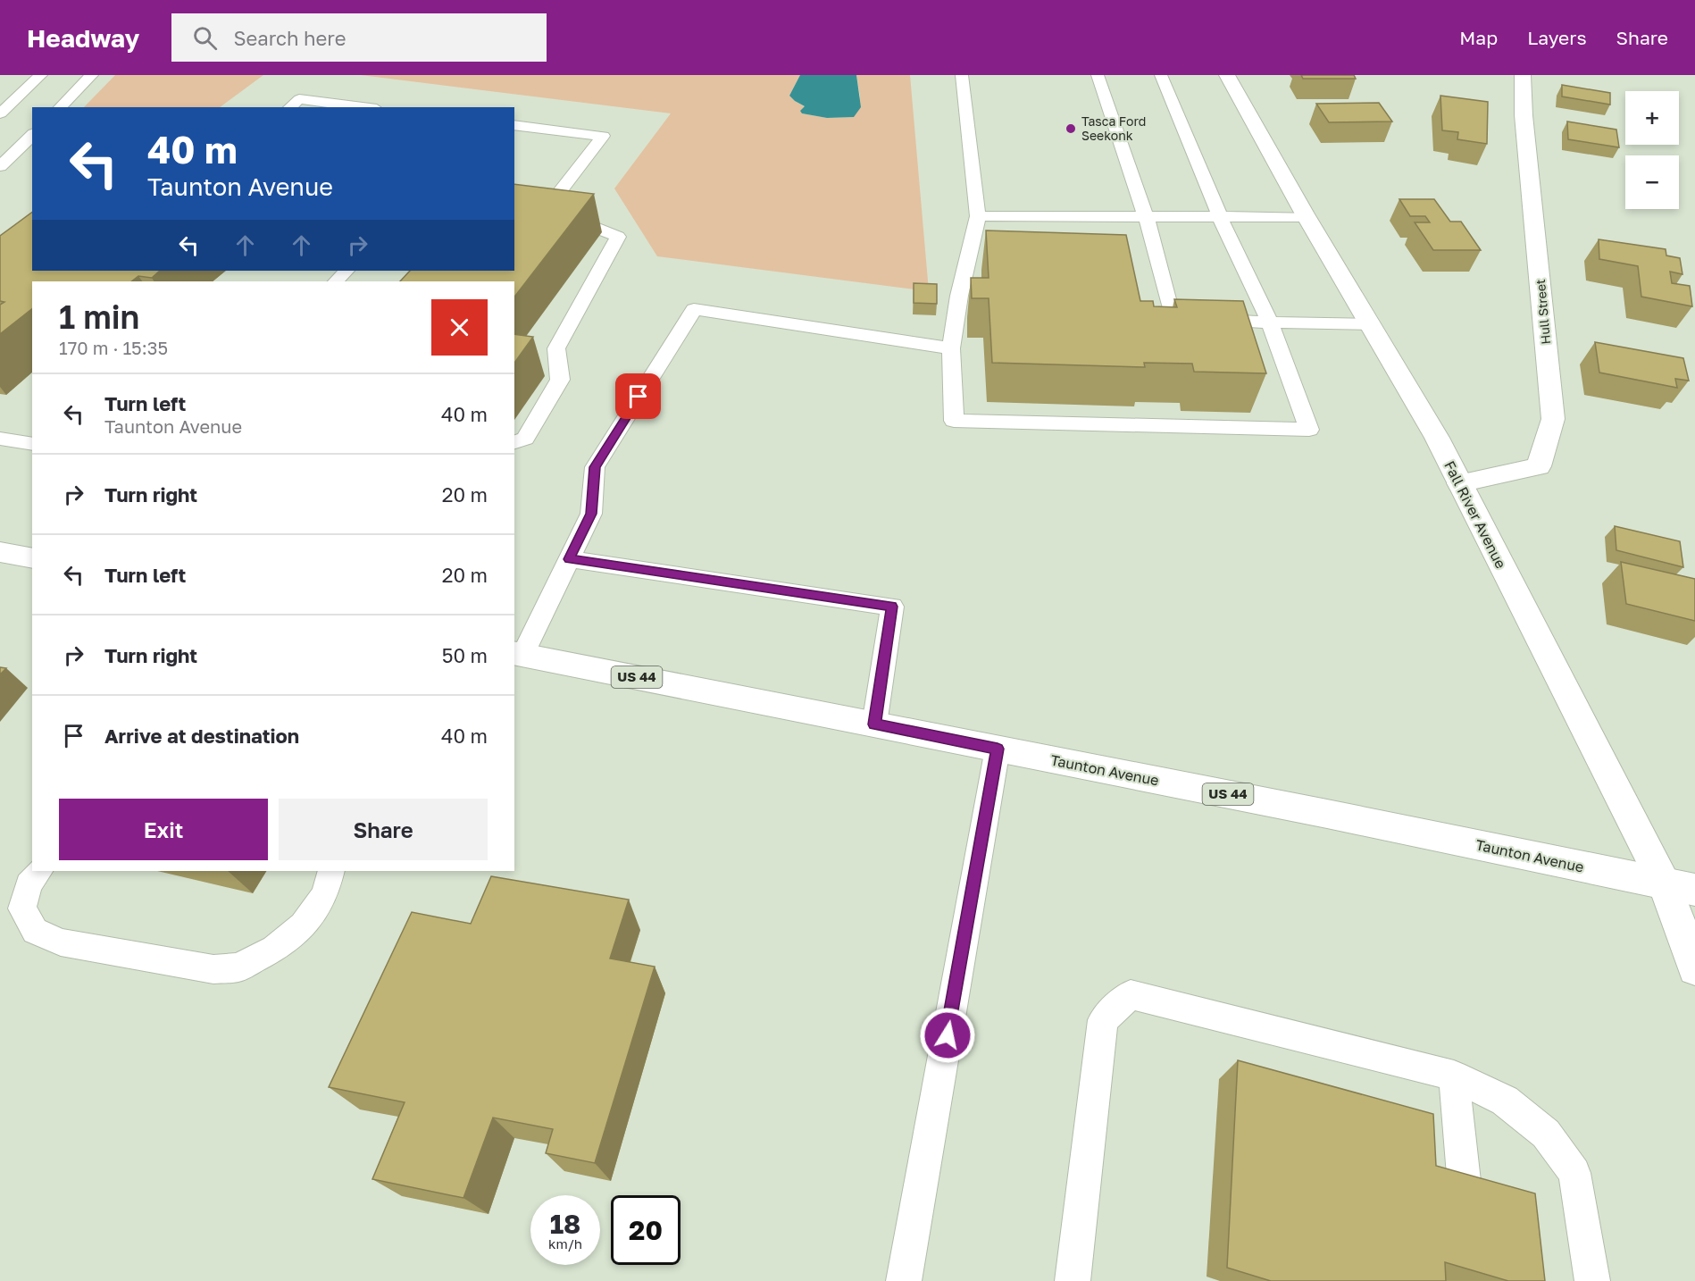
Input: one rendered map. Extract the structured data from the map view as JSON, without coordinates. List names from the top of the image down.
{
  "streets": {
    "main road": [
      "Hull Street",
      "Fall River Avenue",
      "US 44",
      "Taunton Avenue"
    ]
  },
  "crossings": [
    ["Hull Street", "Fall River Avenue"],
    ["Fall River Avenue", "Taunton Avenue"]
  ],
  "places": ["Tasca Ford Seekonk"],
  "page": {
    "header": "Headway",
    "search": "Search here",
    "nav": ["Map", "Layers", "Share"],
    "map_buttons": ["+", "−"],
    "turn": ["40 m", "Taunton Avenue"],
    "heading": ["1 min", "170 m · 15:35"],
    "list": [
      {
        "name": "Turn left",
        "note": "Taunton Avenue",
        "value": "40 m"
      },
      {
        "name": "Turn right",
        "value": "20 m"
      },
      {
        "name": "Turn left",
        "value": "20 m"
      },
      {
        "name": "Turn right",
        "value": "50 m"
      },
      {
        "name": "Arrive at destination",
        "value": "40 m"
      }
    ],
    "buttons": ["Exit", "Share"],
    "speed": "18 km/h",
    "limit": "20"
  }
}
